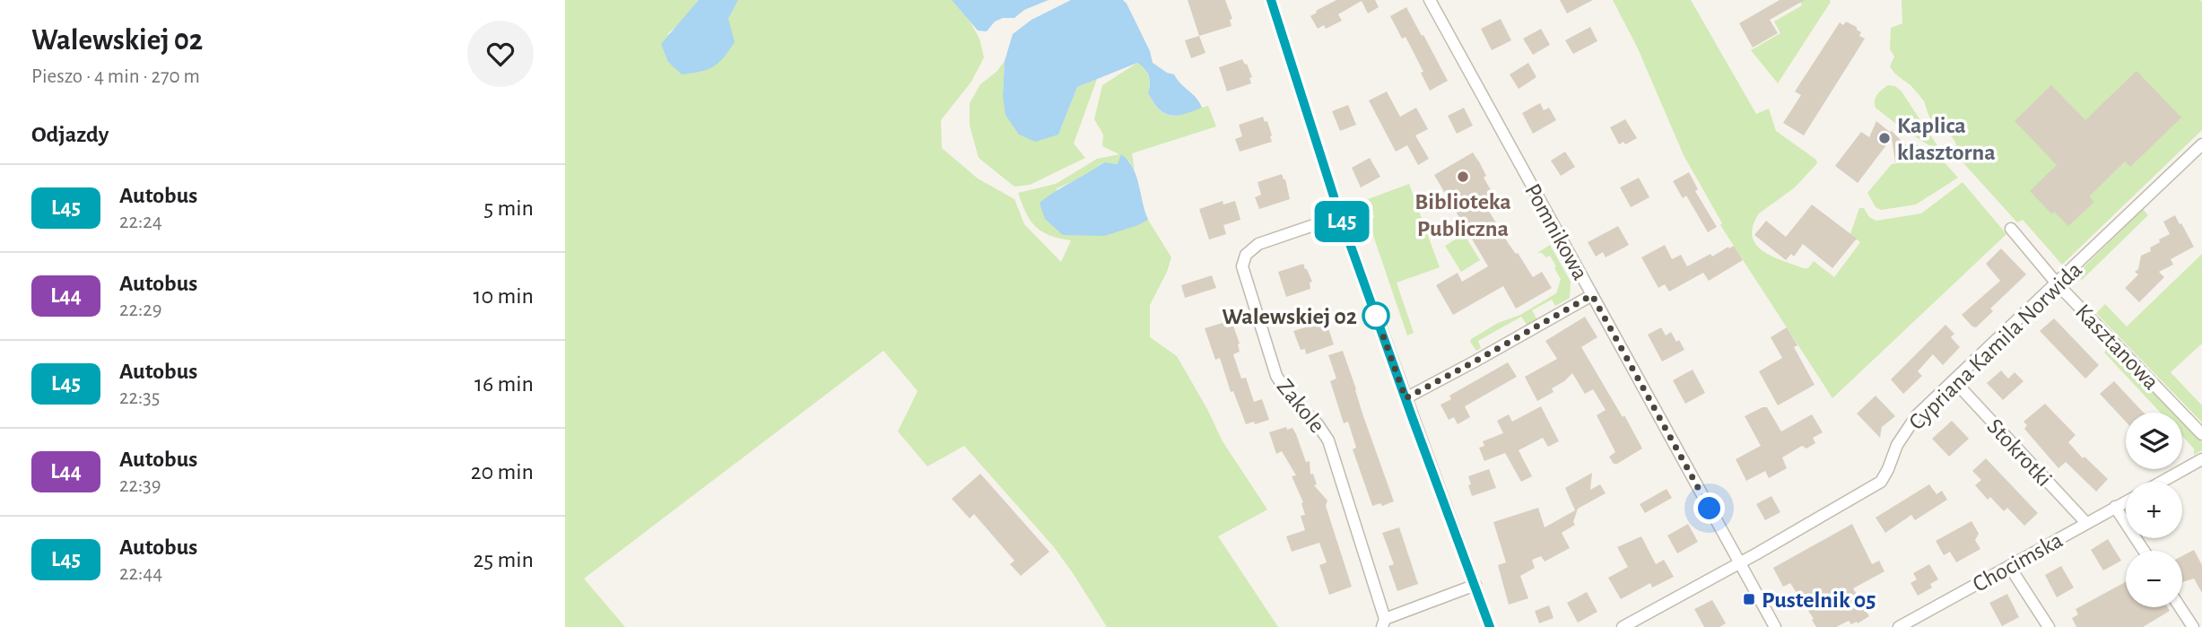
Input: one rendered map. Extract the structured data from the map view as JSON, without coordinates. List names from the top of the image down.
{
  "streets": {
    "street": [
      "Pomnikowa",
      "Cypriana Kamila Norwida",
      "Kasztanowa",
      "Zakole",
      "Stokrotki",
      "Chocimska"
    ]
  },
  "crossings": [
    ["Pomnikowa", "Cypriana Kamila Norwida"],
    ["Cypriana Kamila Norwida", "Kasztanowa"],
    ["Cypriana Kamila Norwida", "Stokrotki"],
    ["Stokrotki", "Chocimska"]
  ],
  "places": {
    "other": ["Kaplica klasztorna", "Biblioteka Publiczna", "Walewskiej 02"],
    "transit": ["Pustelnik 05"]
  },
  "lines": ["bus line L45"],
  "page": {
    "heading": [
      ["Walewskiej 02", "Pieszo · 4 min · 270 m"],
      "Odjazdy"
    ],
    "on_map": "L45",
    "list": [
      {
        "mark": "L45",
        "name": "Autobus",
        "note": "22:24",
        "value": "5 min"
      },
      {
        "mark": "L44",
        "name": "Autobus",
        "note": "22:29",
        "value": "10 min"
      },
      {
        "mark": "L45",
        "name": "Autobus",
        "note": "22:35",
        "value": "16 min"
      },
      {
        "mark": "L44",
        "name": "Autobus",
        "note": "22:39",
        "value": "20 min"
      },
      {
        "mark": "L45",
        "name": "Autobus",
        "note": "22:44",
        "value": "25 min"
      }
    ],
    "map_buttons": ["+", "−"]
  }
}
